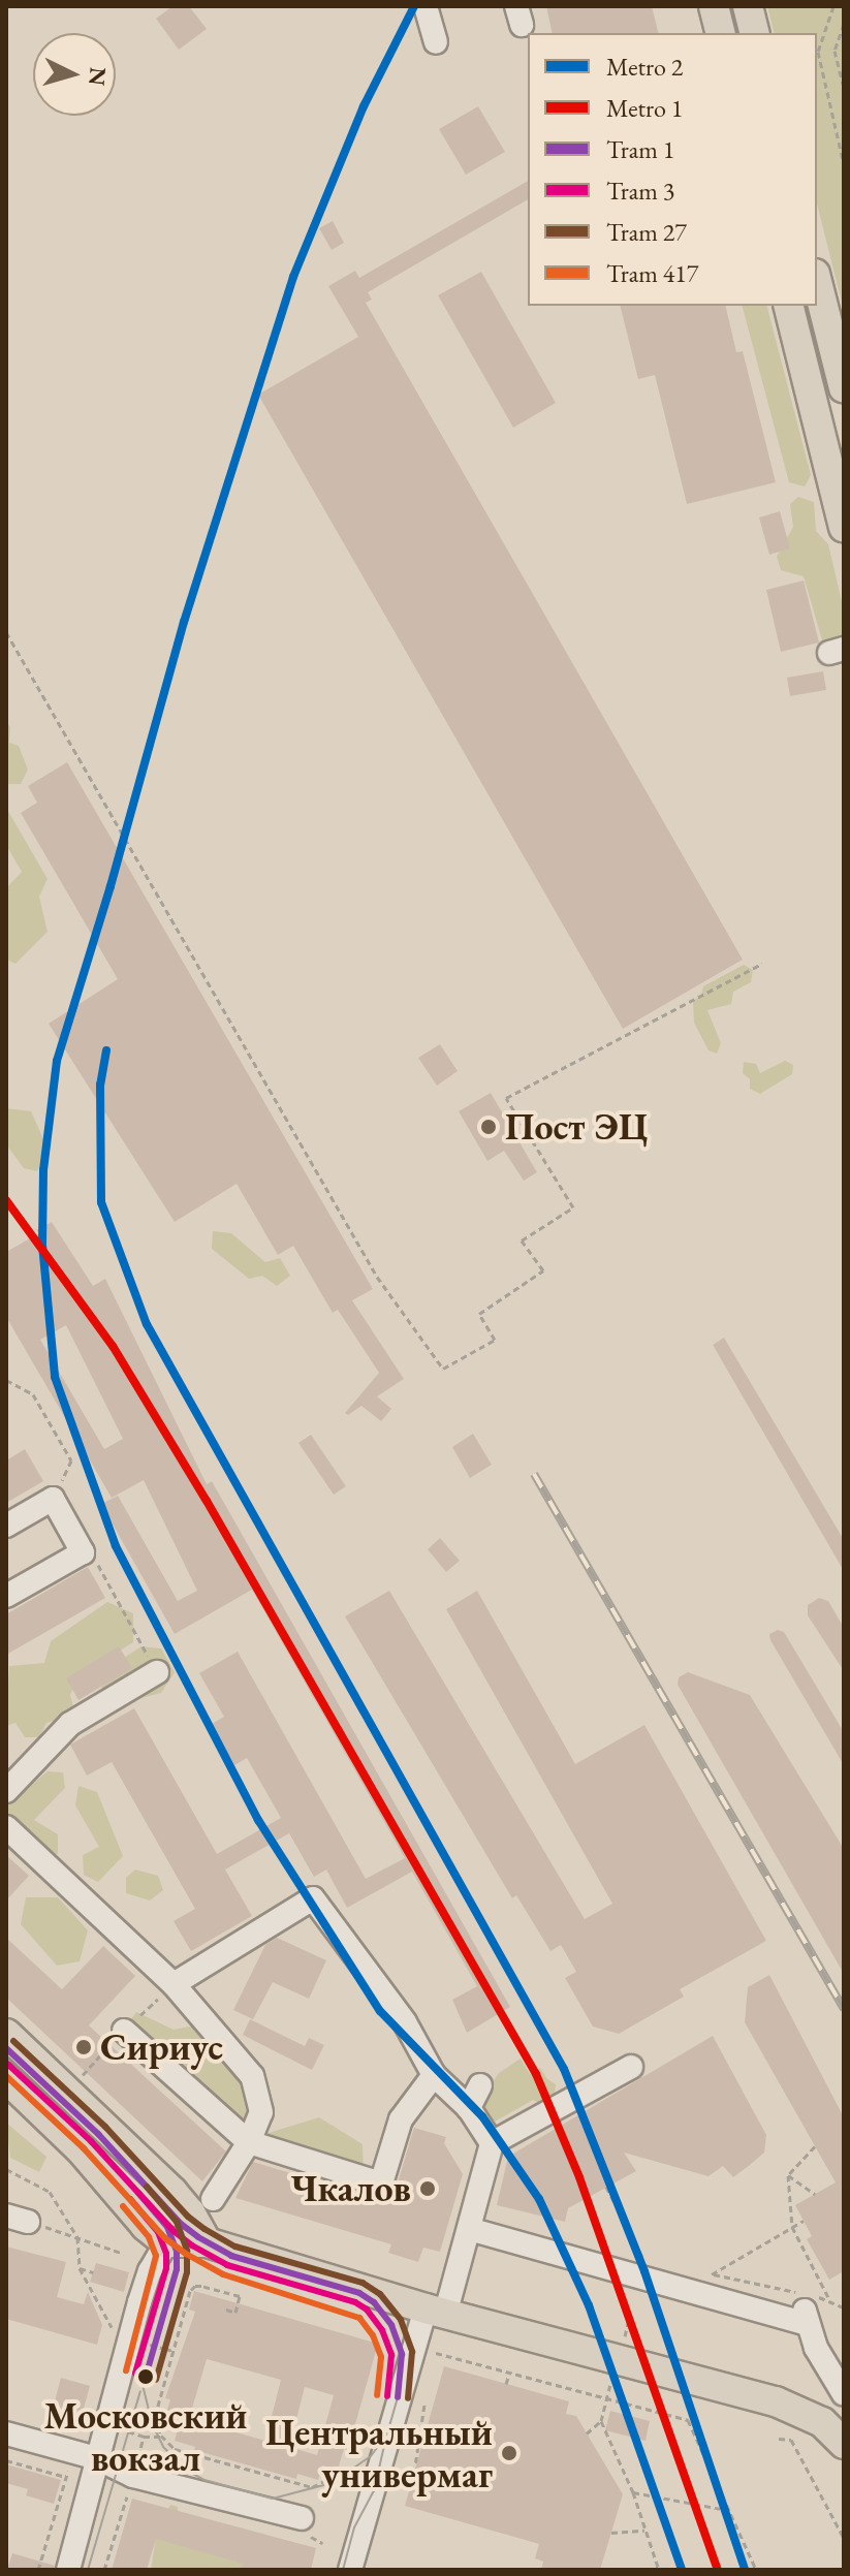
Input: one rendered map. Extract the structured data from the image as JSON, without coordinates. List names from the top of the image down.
{
  "places": [
    "Пост ЭЦ",
    "Сириус",
    "Чкалов",
    "Московский вокзал",
    "Центральный универмаг"
  ],
  "lines": [
    "metro line 2",
    "metro line 1",
    "tram line 27",
    "tram line 1",
    "tram line 3",
    "tram line 417"
  ],
  "legend": [
    "Metro 2",
    "Metro 1",
    "Tram 1",
    "Tram 3",
    "Tram 27",
    "Tram 417"
  ],
  "north": "right"
}
